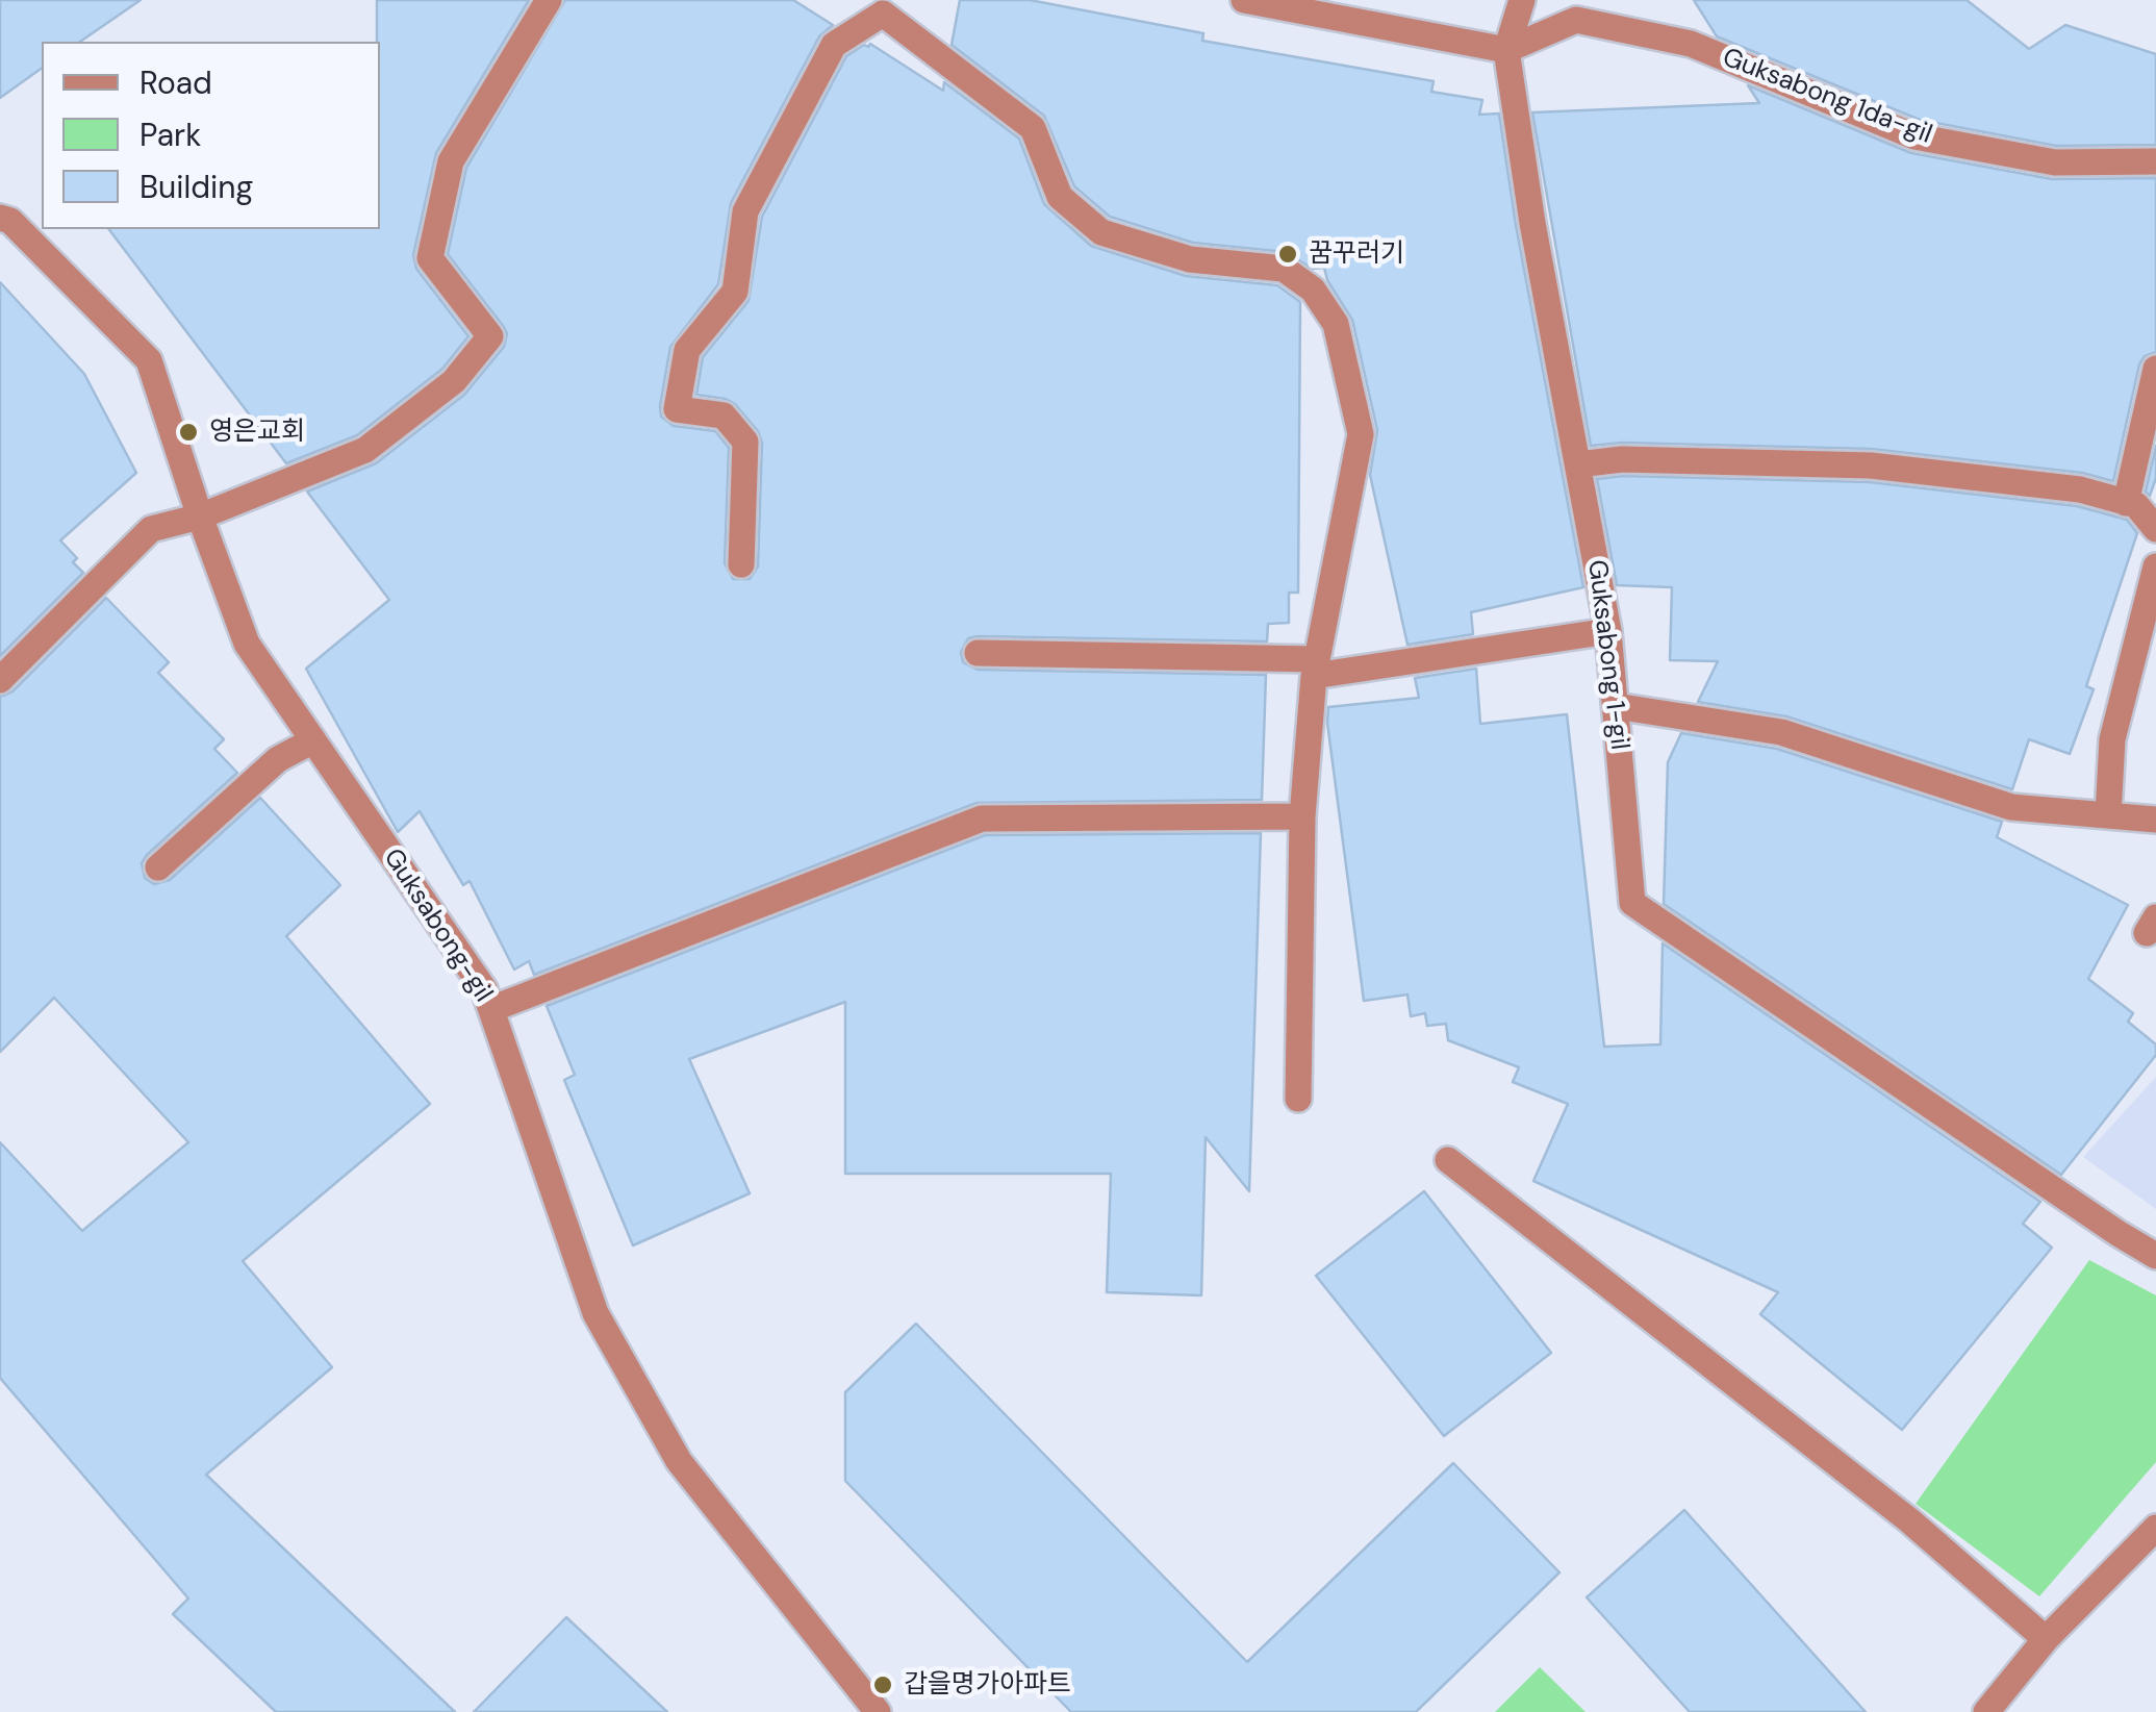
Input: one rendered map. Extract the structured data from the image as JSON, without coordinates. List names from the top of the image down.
{
  "streets": {
    "street": ["Guksabong 1da-gil", "Guksabong 1-gil", "Guksabong-gil"]
  },
  "crossings": [
    ["Guksabong 1da-gil", "Guksabong 1-gil"]
  ],
  "places": ["꿈꾸러기", "영은교회", "갑을명가아파트"],
  "legend": ["Road", "Park", "Building"]
}
